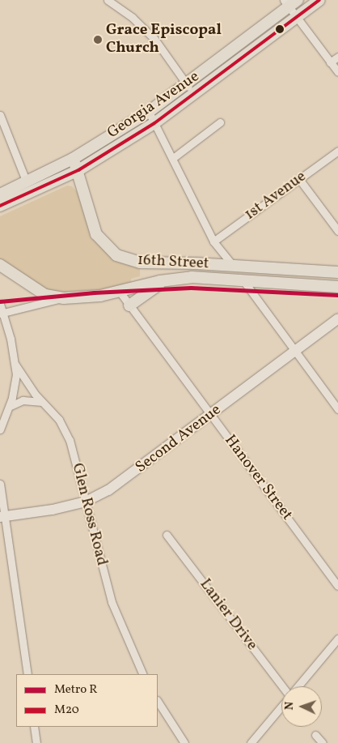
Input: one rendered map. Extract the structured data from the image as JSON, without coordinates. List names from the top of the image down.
{
  "streets": {
    "main road": ["Georgia Avenue", "16th Street"],
    "street": [
      "1st Avenue",
      "Second Avenue",
      "Hanover Street",
      "Glen Ross Road",
      "Lanier Drive"
    ]
  },
  "crossings": [
    ["Georgia Avenue", "16th Street"],
    ["16th Street", "Hanover Street"],
    ["Second Avenue", "Hanover Street"],
    ["Second Avenue", "Glen Ross Road"]
  ],
  "places": ["Grace Episcopal Church"],
  "lines": ["transit line M20", "metro line R"],
  "legend": ["Metro R", "M20"],
  "north": "left"
}
